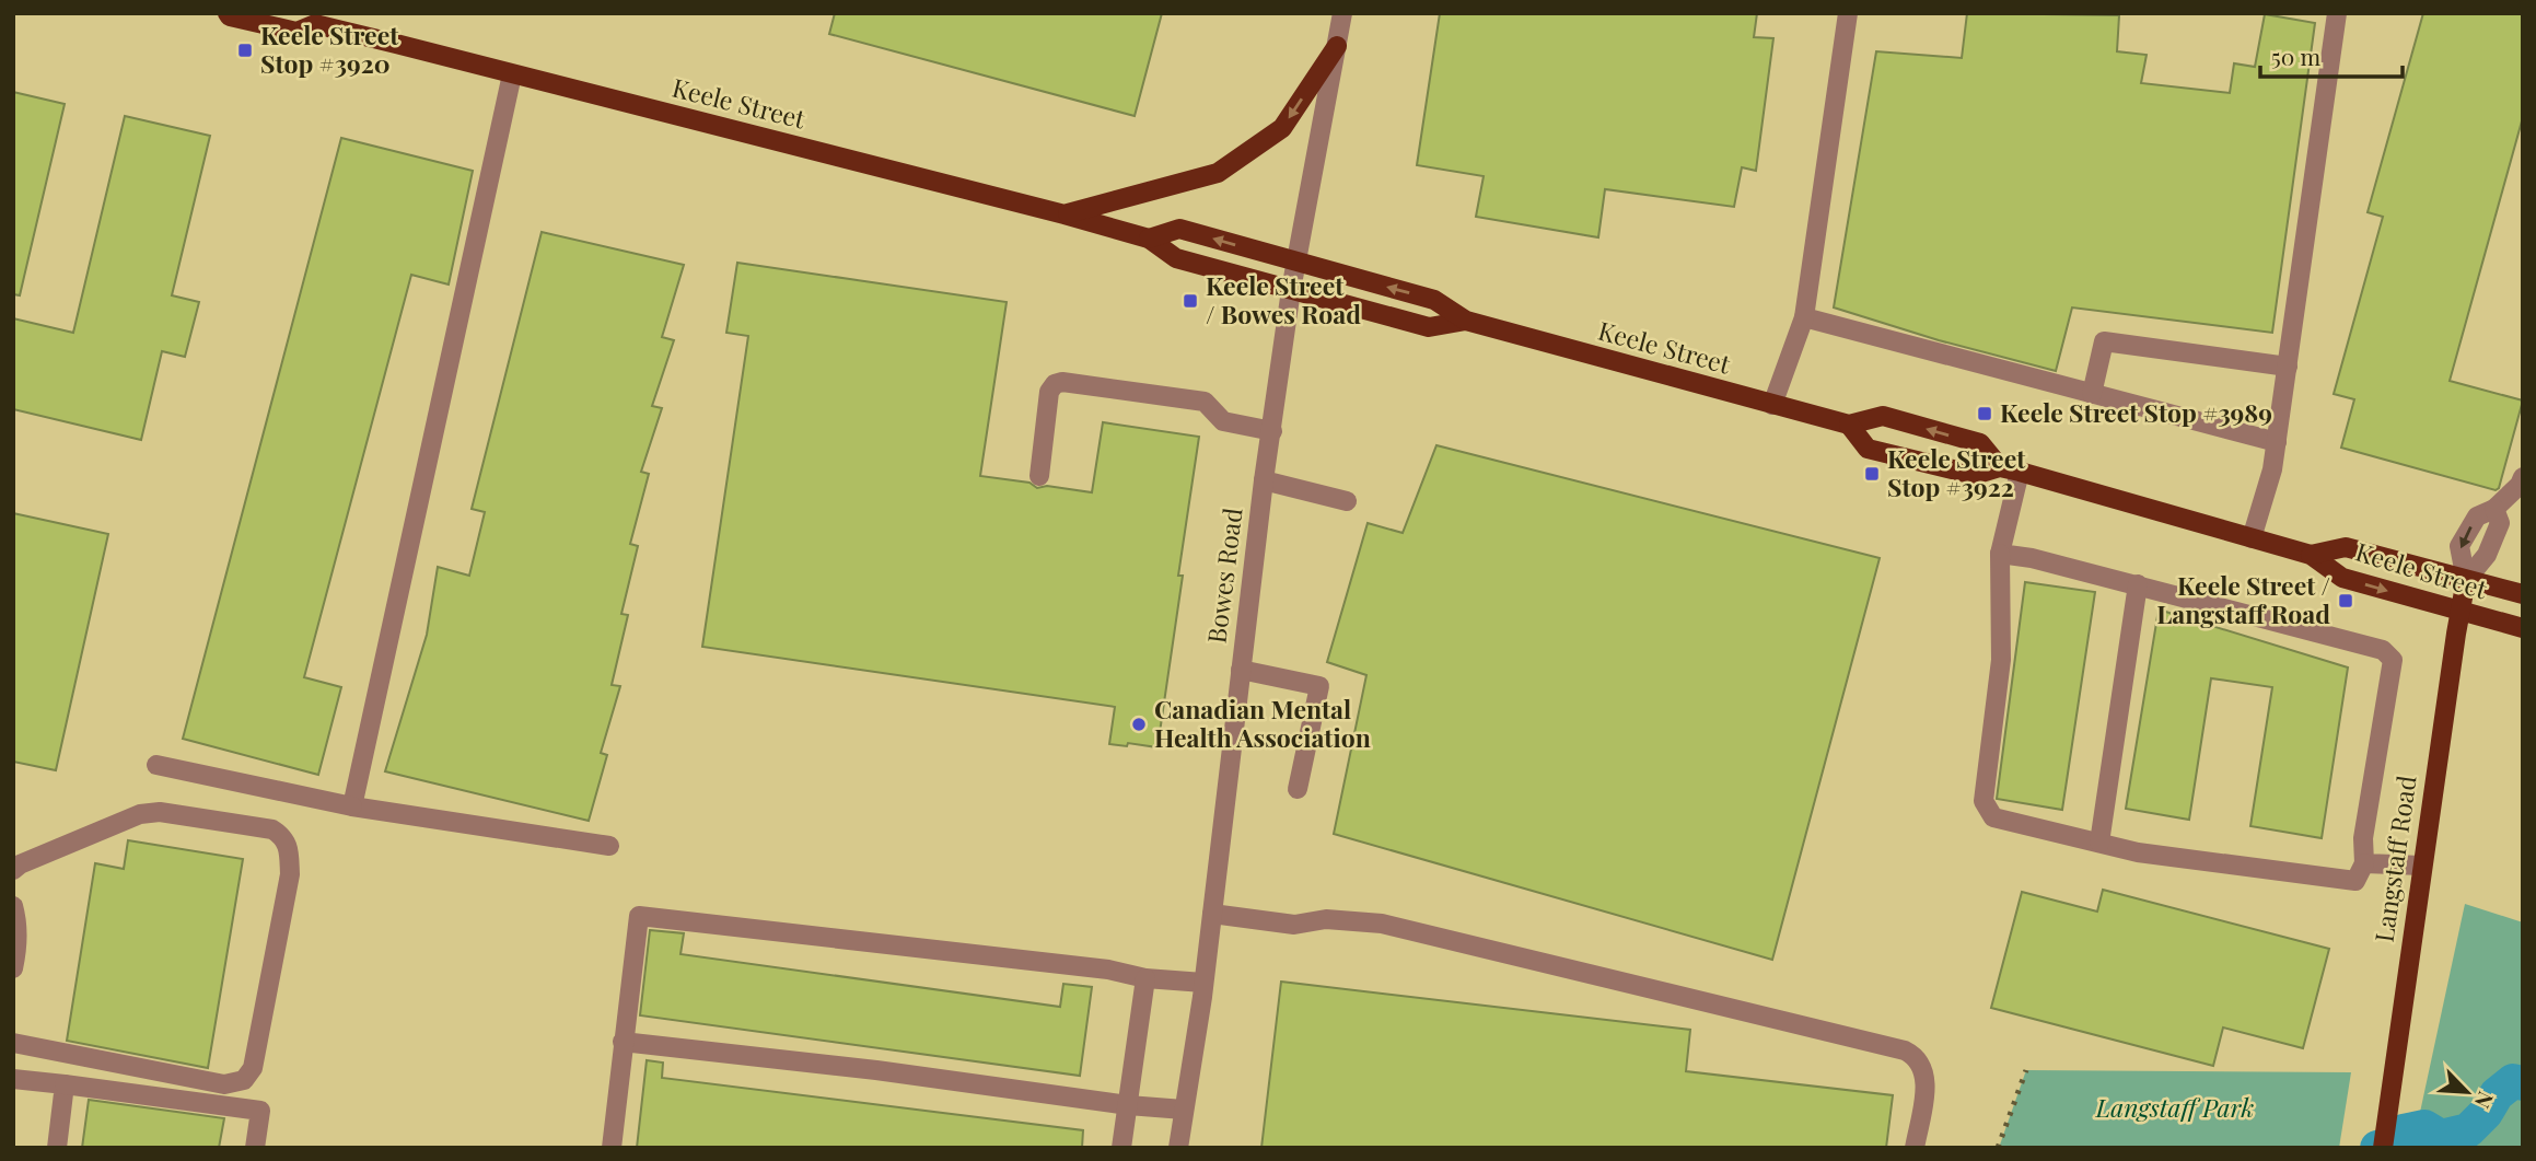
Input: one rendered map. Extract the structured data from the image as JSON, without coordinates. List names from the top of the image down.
{
  "streets": {
    "main road": ["Keele Street", "Langstaff Road"],
    "street": ["Bowes Road"]
  },
  "crossings": [
    ["Keele Street", "Bowes Road"],
    ["Keele Street", "Langstaff Road"]
  ],
  "parks": ["Langstaff Park"],
  "places": {
    "transit": [
      "Keele Street Stop #3920",
      "Keele Street / Bowes Road",
      "Keele Street Stop #3989",
      "Keele Street Stop #3922",
      "Keele Street / Langstaff Road"
    ],
    "other": ["Canadian Mental Health Association"]
  },
  "scale_bar": "50 m",
  "north": "bottom right"
}
